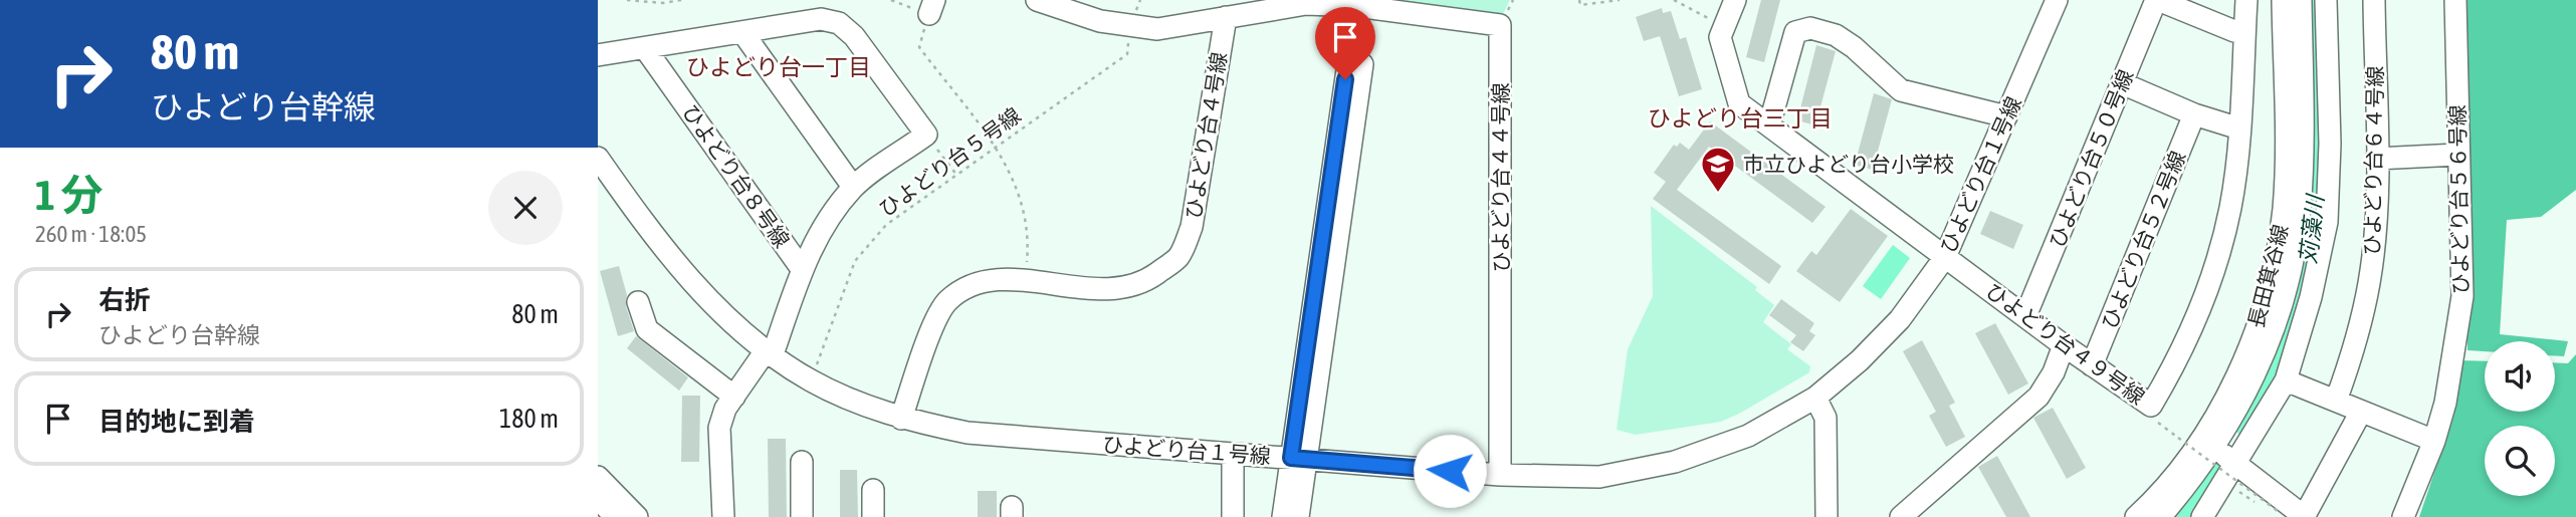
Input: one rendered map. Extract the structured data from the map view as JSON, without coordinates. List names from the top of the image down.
{
  "streets": {
    "street": [
      "ひよどり台４号線",
      "ひよどり台５０号線",
      "ひよどり台６４号線",
      "ひよどり台１号線",
      "ひよどり台８号線",
      "ひよどり台４４号線",
      "ひよどり台５６号線",
      "ひよどり台５２号線",
      "長田箕谷線",
      "ひよどり台４９号線"
    ],
    "path": ["ひよどり台５号線"]
  },
  "crossings": [
    ["ひよどり台４号線", "ひよどり台１号線"],
    ["ひよどり台５０号線", "ひよどり台４９号線"],
    ["ひよどり台５号線", "ひよどり台１号線"],
    ["ひよどり台１号線", "ひよどり台４４号線"],
    ["ひよどり台１号線", "ひよどり台４９号線"],
    ["ひよどり台５２号線", "ひよどり台４９号線"]
  ],
  "districts": ["ひよどり台一丁目", "ひよどり台三丁目"],
  "water": ["苅藻川"],
  "places": {
    "school or university": ["市立ひよどり台小学校"]
  },
  "page": {
    "turn": ["80 m", "ひよどり台幹線"],
    "heading": ["1 分", "260 m · 18:05"],
    "list": [
      {
        "name": "右折",
        "note": "ひよどり台幹線",
        "value": "80 m"
      },
      {
        "name": "目的地に到着",
        "value": "180 m"
      }
    ]
  }
}
